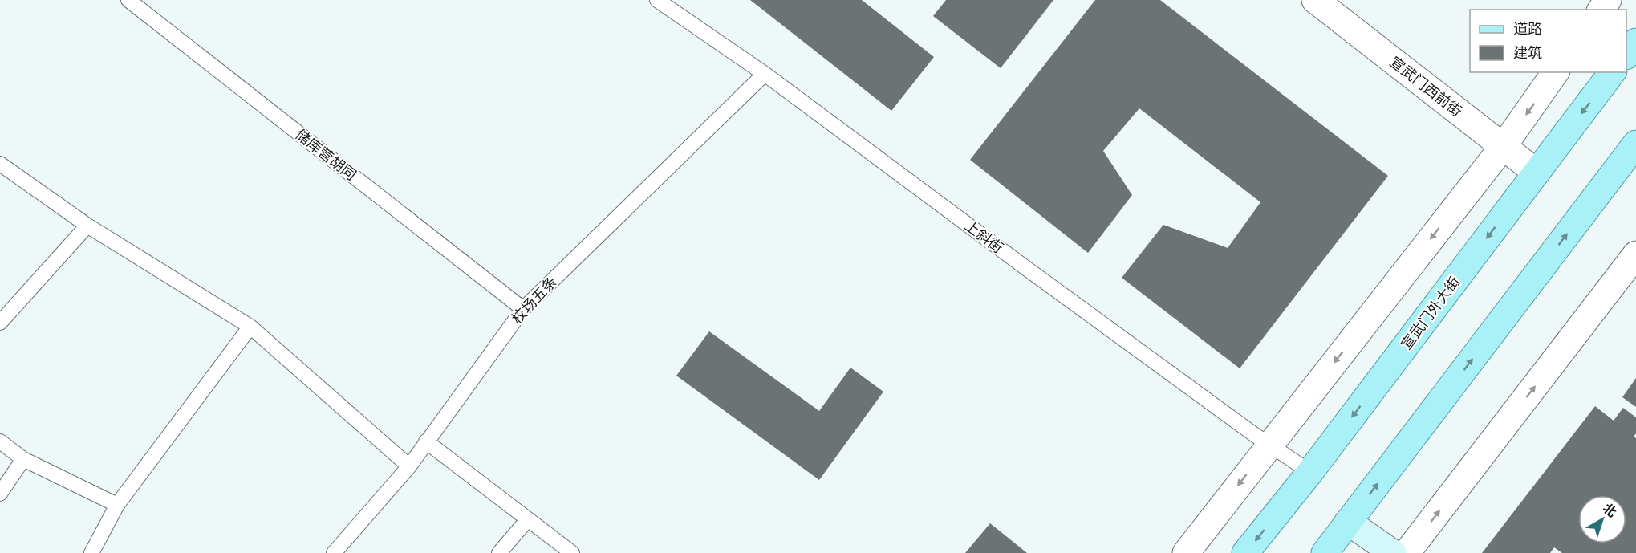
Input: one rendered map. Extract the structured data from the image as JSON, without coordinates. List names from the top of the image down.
{
  "streets": {
    "main road": ["宣武门外大街"],
    "street": ["宣武门西前街"],
    "lane": ["储库营胡同", "上斜街", "校场五条"]
  },
  "crossings": [
    ["宣武门西前街", "宣武门外大街"],
    ["储库营胡同", "校场五条"],
    ["上斜街", "校场五条"],
    ["上斜街", "宣武门外大街"]
  ],
  "legend": ["道路", "建筑"],
  "north": "top right"
}
